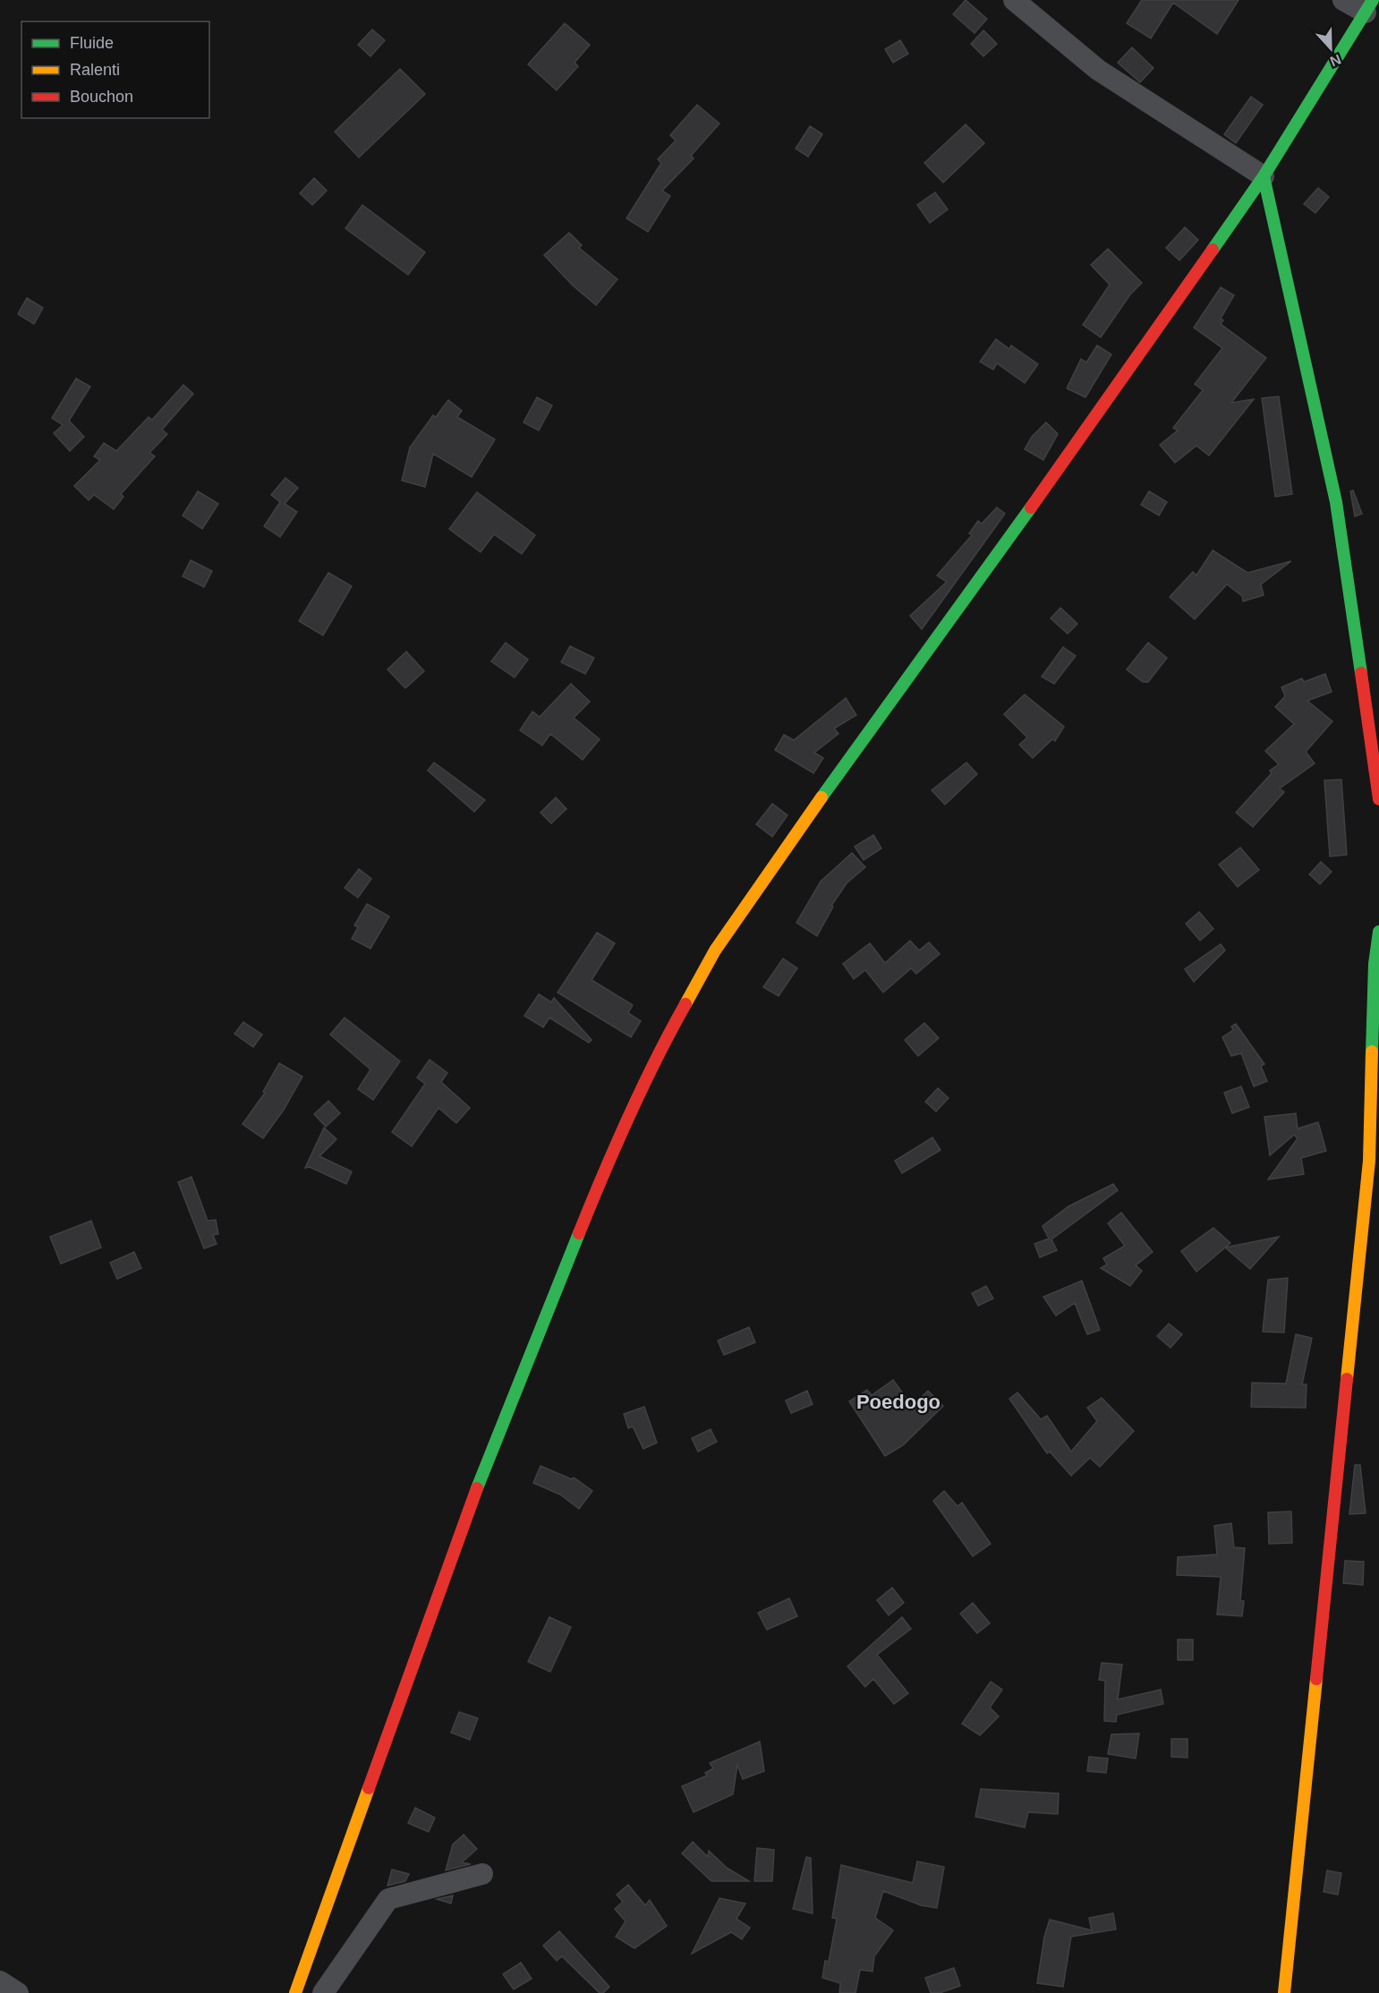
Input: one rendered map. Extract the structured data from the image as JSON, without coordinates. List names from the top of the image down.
{
  "districts": ["Poedogo"],
  "legend": ["Fluide", "Ralenti", "Bouchon"],
  "north": "bottom"
}
